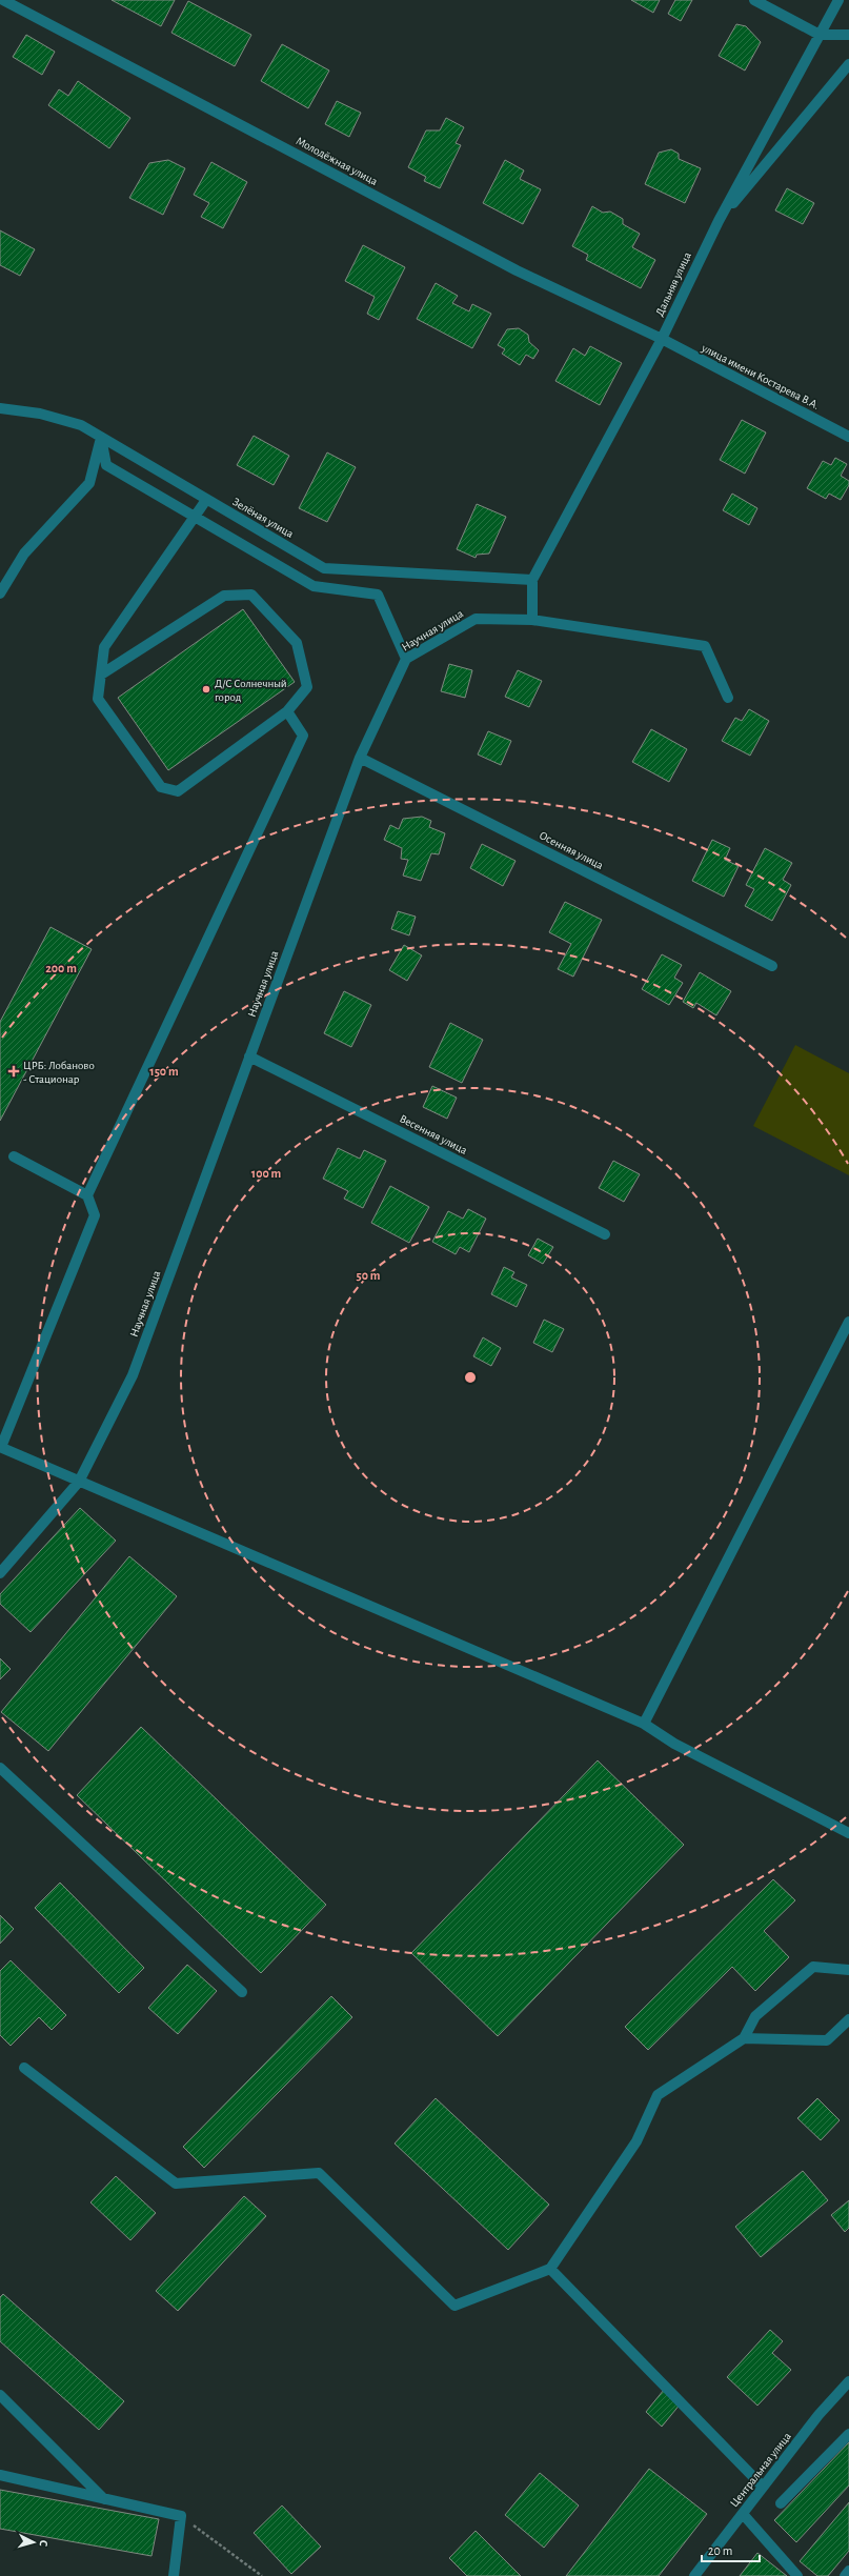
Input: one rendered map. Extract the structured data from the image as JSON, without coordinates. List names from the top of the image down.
{
  "streets": {
    "street": [
      "Молодёжная улица",
      "Дальняя улица",
      "улица имени Костарева В.А.",
      "Зелёная улица",
      "Научная улица",
      "Осенняя улица",
      "Весенняя улица",
      "Центральная улица"
    ]
  },
  "crossings": [
    ["Молодёжная улица", "Дальняя улица"],
    ["Молодёжная улица", "улица имени Костарева В.А."],
    ["Дальняя улица", "улица имени Костарева В.А."],
    ["Дальняя улица", "Зелёная улица"],
    ["Научная улица", "Осенняя улица"],
    ["Научная улица", "Весенняя улица"]
  ],
  "places": {
    "other": ["Д/С Солнечный город"],
    "health": ["ЦРБ: Лобаново - Стационар"]
  },
  "scale_bar": "20 m",
  "north": "right",
  "rings": [
    "200 m",
    "150 m",
    "100 m",
    "50 m"
  ]
}
